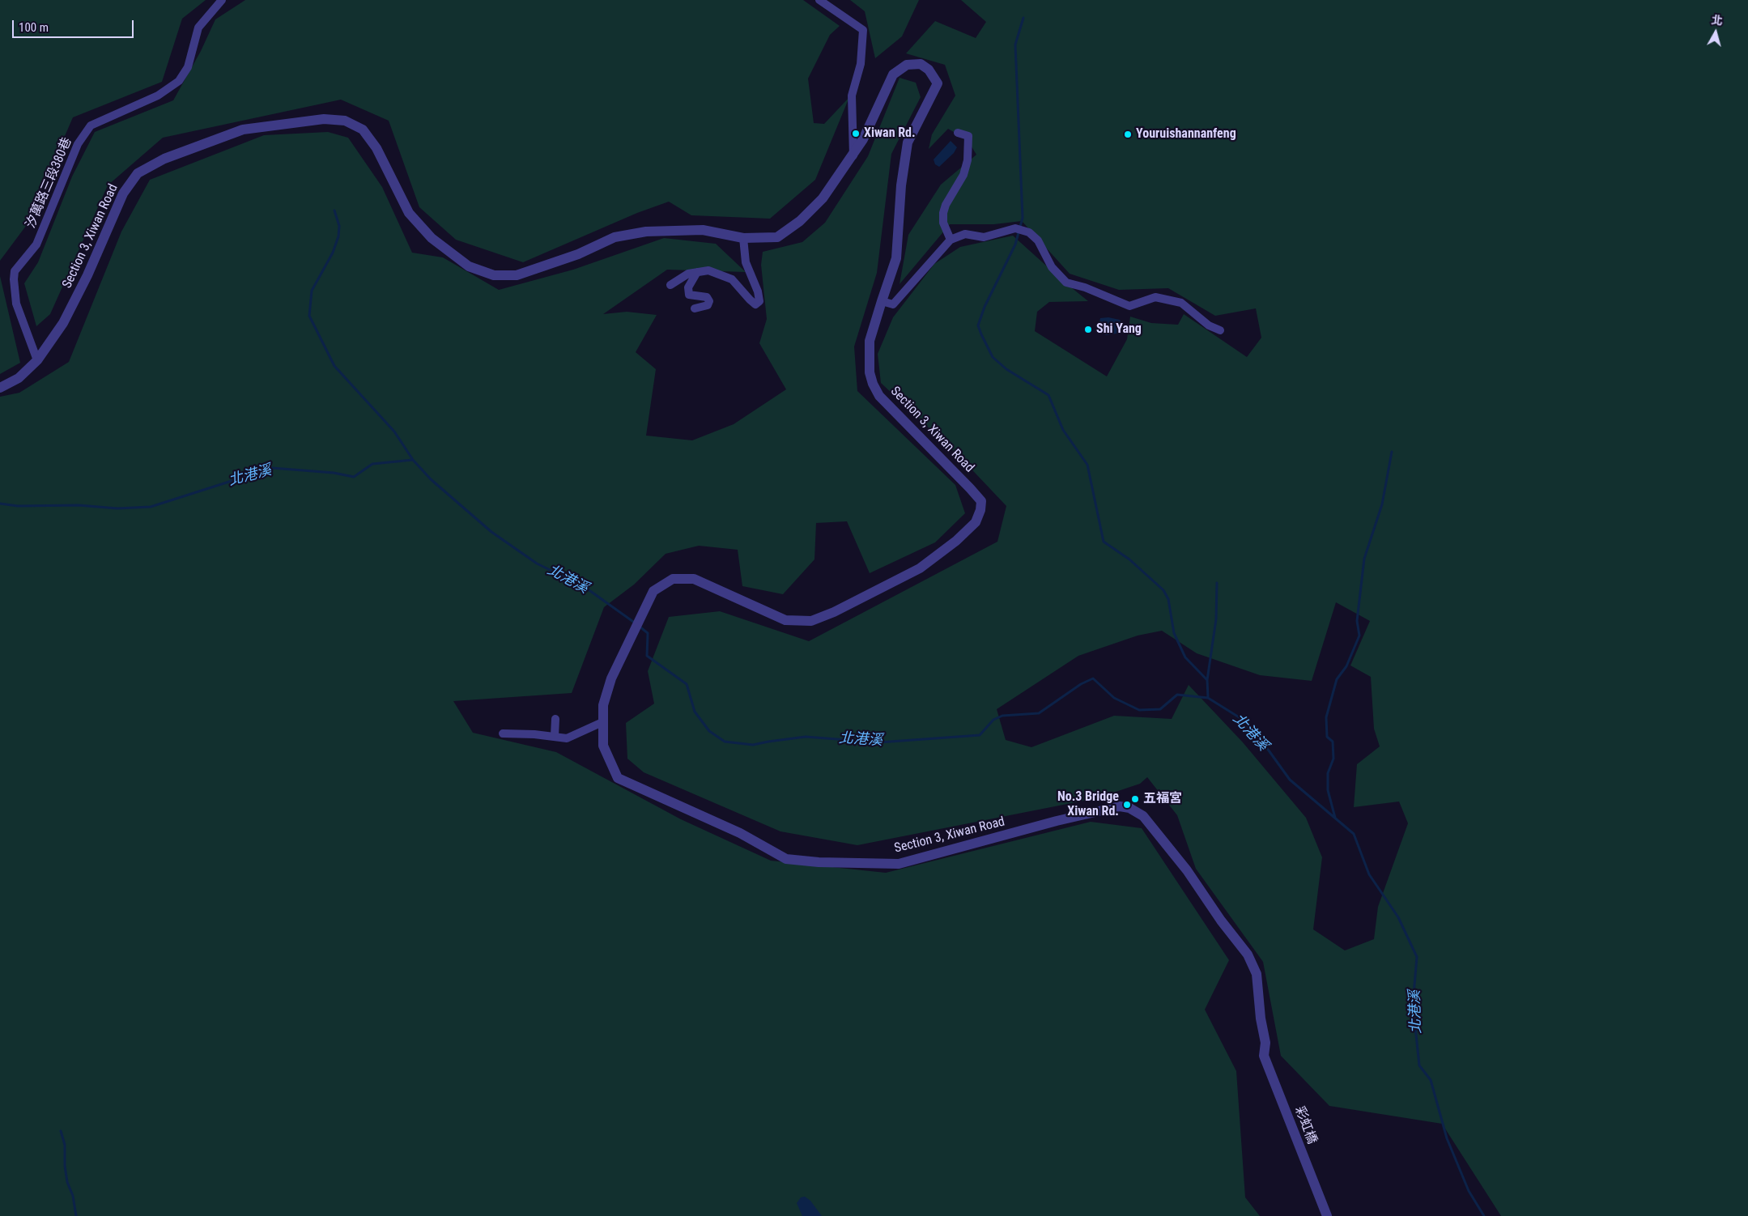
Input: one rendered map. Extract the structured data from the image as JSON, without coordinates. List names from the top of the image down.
{
  "streets": {
    "street": ["汐萬路三段380巷", "Section 3, Xiwan Road", "彩虹橋"]
  },
  "crossings": [
    ["汐萬路三段380巷", "Section 3, Xiwan Road"],
    ["Section 3, Xiwan Road", "彩虹橋"]
  ],
  "water": ["北港溪"],
  "places": [
    "Xiwan Rd.",
    "Youruishannanfeng",
    "Shi Yang",
    "五福宮",
    "No.3 Bridge Xiwan Rd."
  ],
  "scale_bar": "100 m",
  "north": "top"
}
